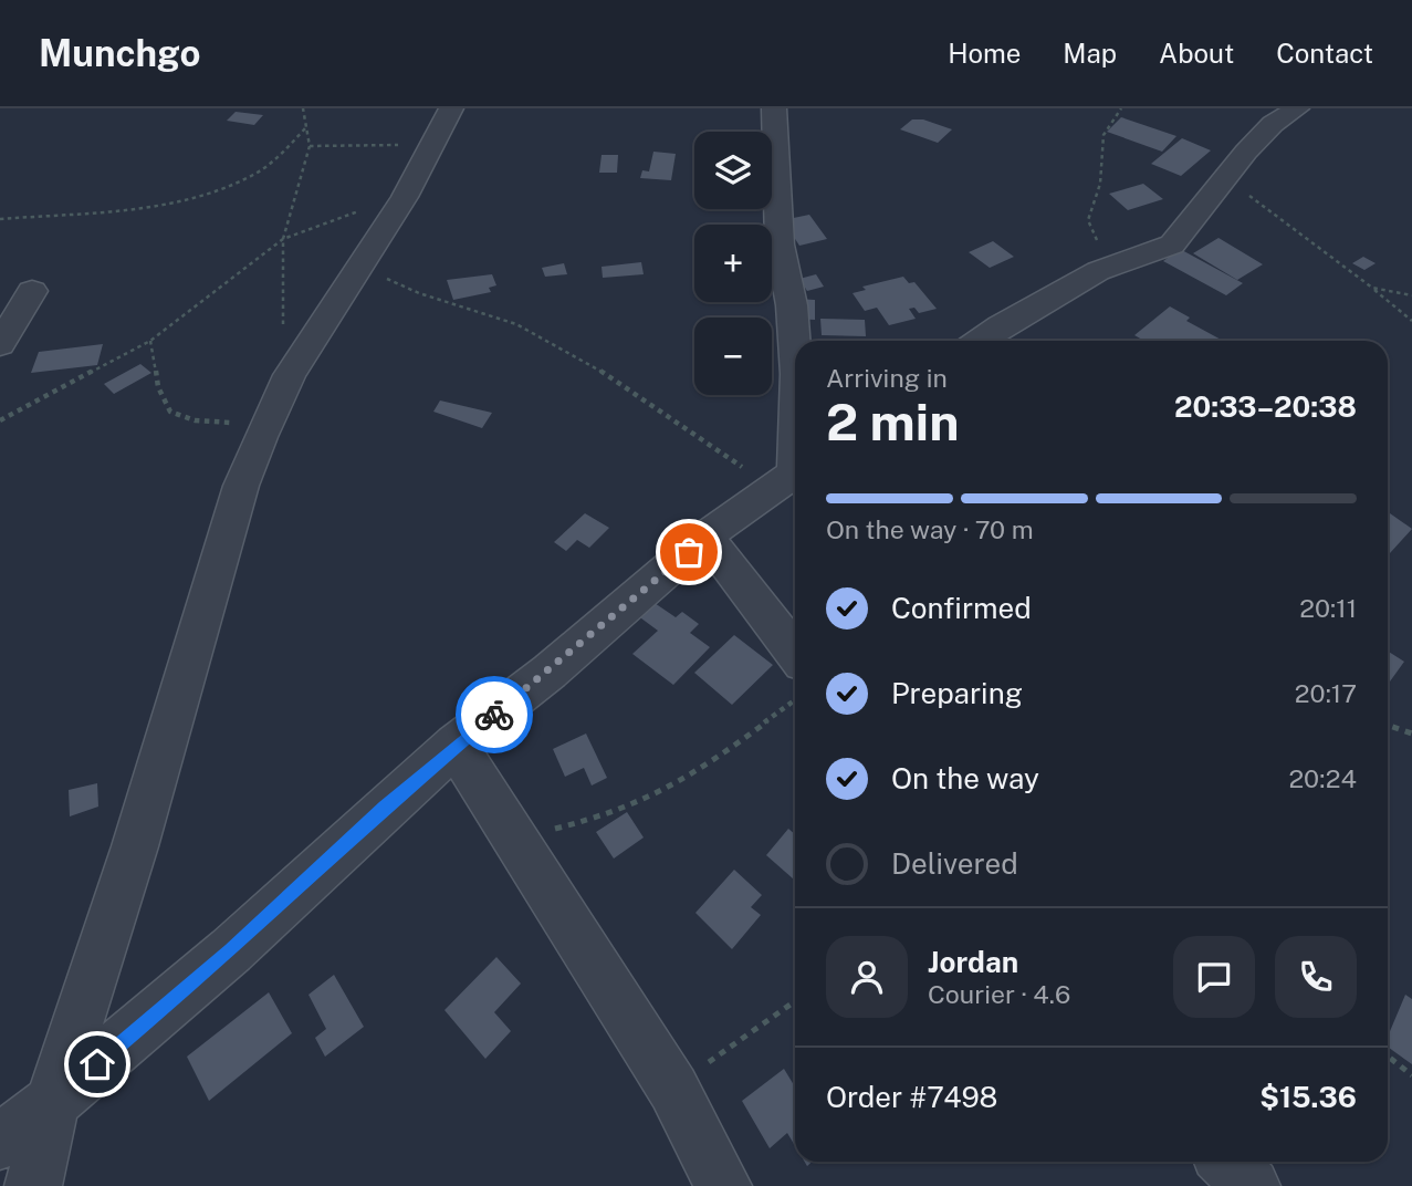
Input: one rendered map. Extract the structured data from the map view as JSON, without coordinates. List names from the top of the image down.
{
  "page": {
    "header": "Munchgo",
    "nav": [
      "Home",
      "Map",
      "About",
      "Contact"
    ],
    "map_buttons": ["+", "−"],
    "heading": ["2 min", "Arriving in", "20:33–20:38"],
    "panel": [
      "Jordan",
      "Courier · 4.6",
      "Order #7498",
      "$15.36"
    ],
    "bar": "On the way · 70 m",
    "list": [
      ["Confirmed", "20:11"],
      ["Preparing", "20:17"],
      ["On the way", "20:24"],
      "Delivered"
    ]
  }
}
